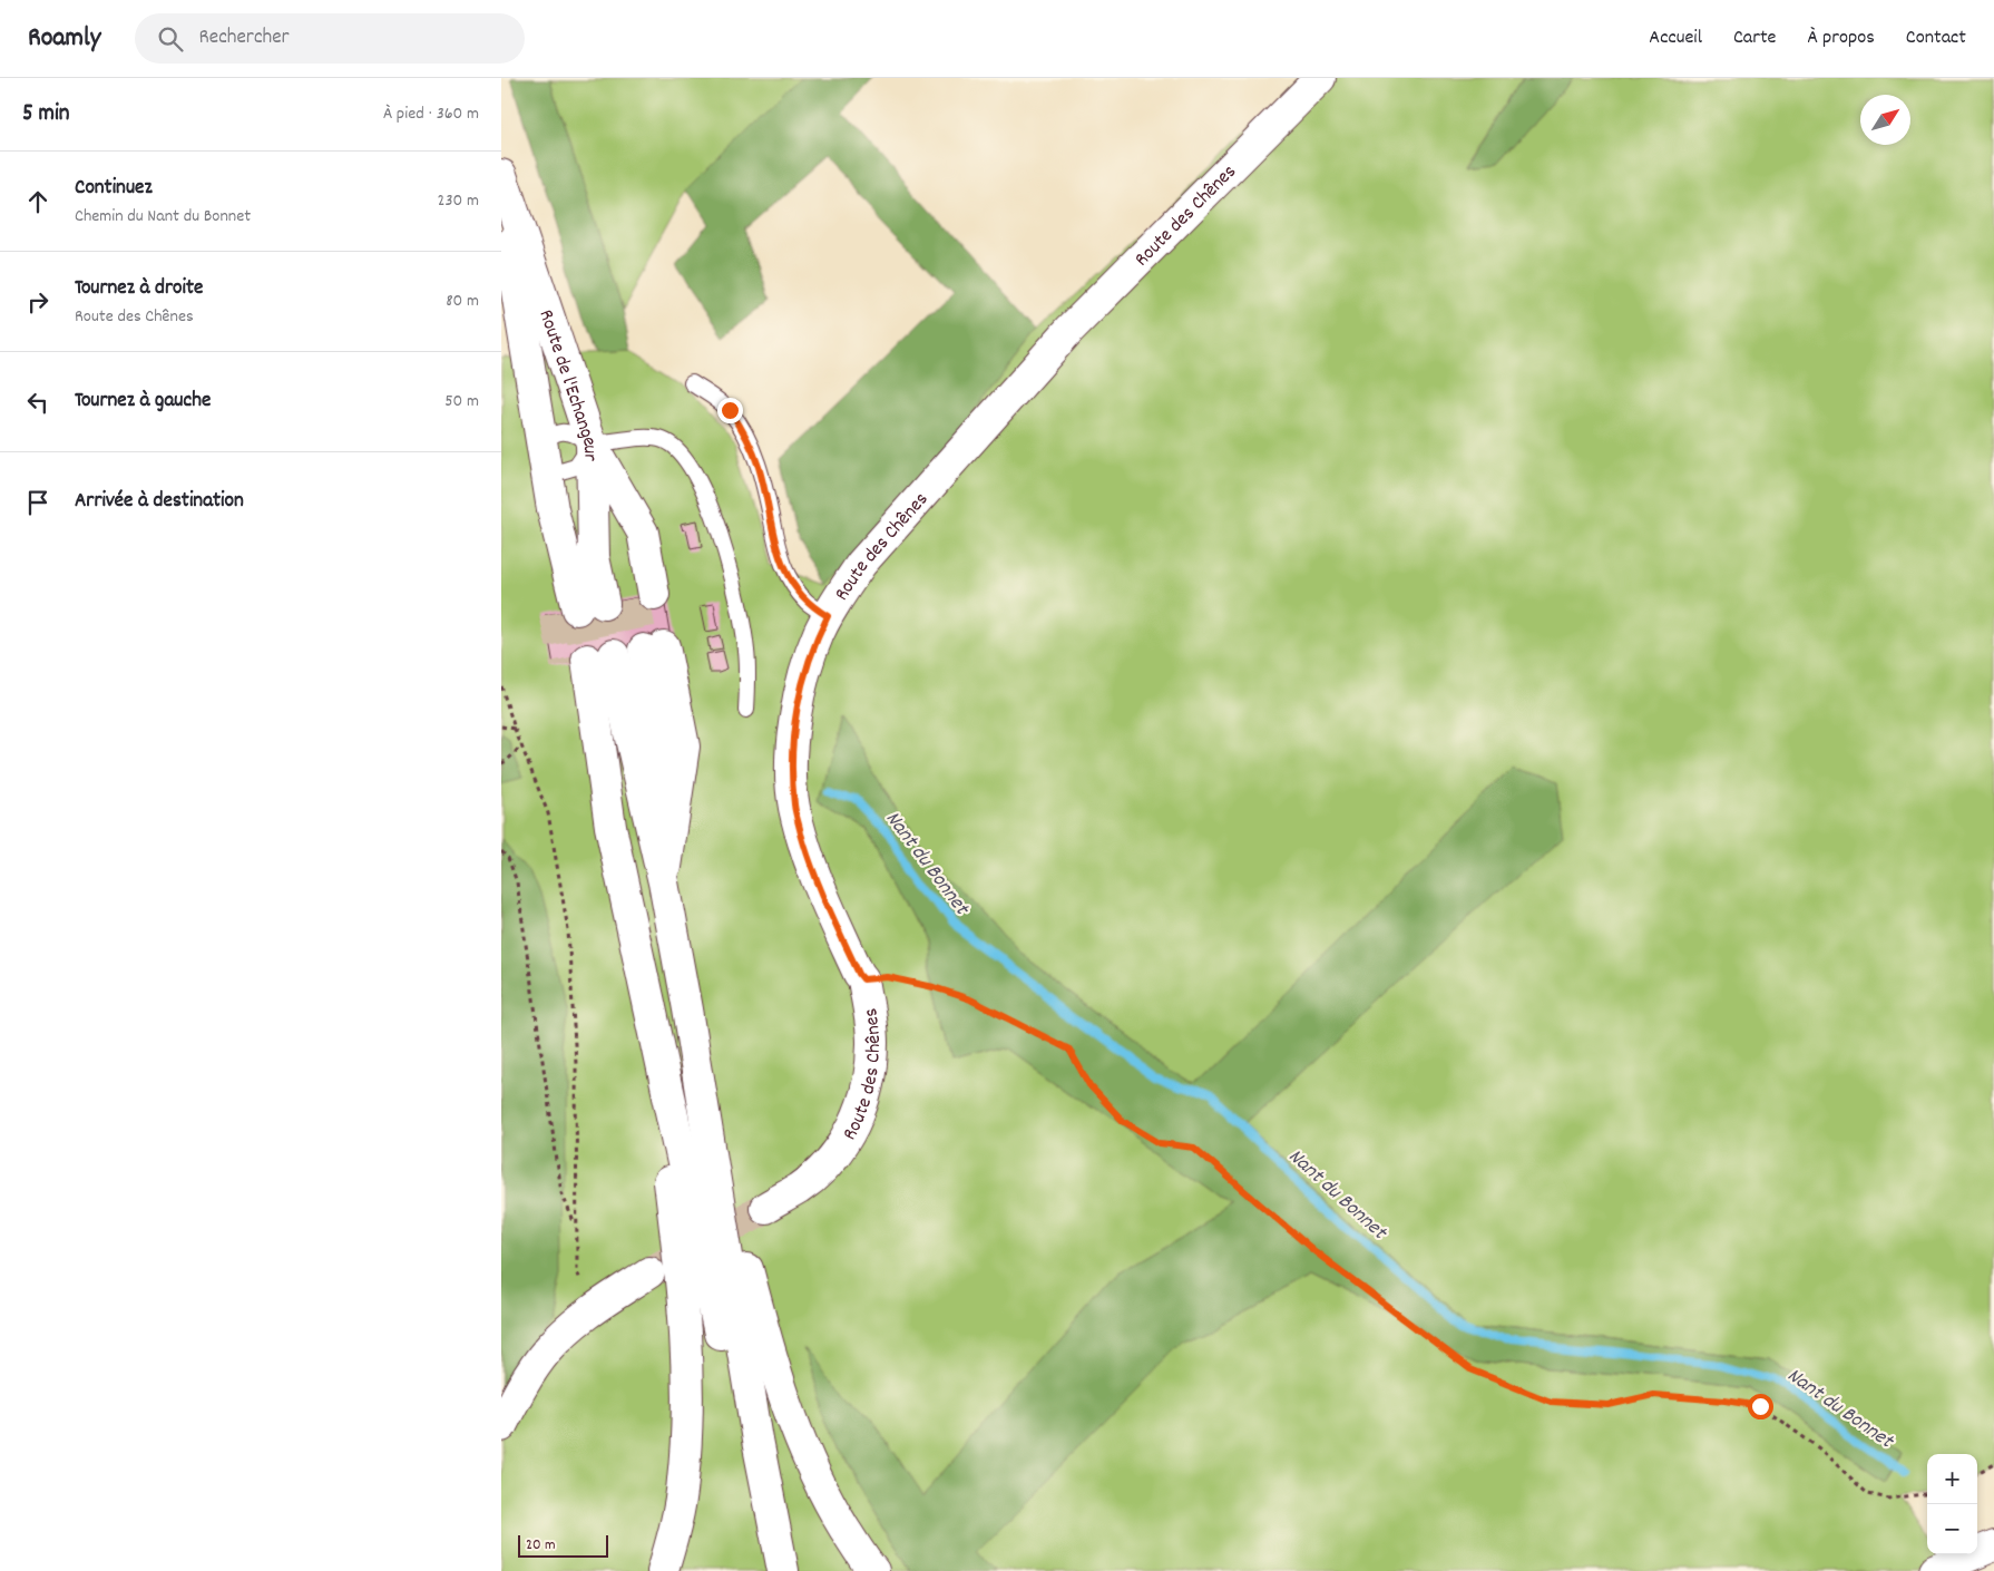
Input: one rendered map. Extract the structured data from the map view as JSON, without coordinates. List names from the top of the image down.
{
  "streets": {
    "main road": ["Route des Chênes", "Route de l'Echangeur"]
  },
  "water": ["Nant du Bonnet"],
  "scale_bar": "20 m",
  "north": "top right",
  "page": {
    "header": "Roamly",
    "search": "Rechercher",
    "nav": [
      "Accueil",
      "Carte",
      "À propos",
      "Contact"
    ],
    "heading": ["5 min", "À pied · 360 m"],
    "list": [
      ["Continuez", "Chemin du Nant du Bonnet", "230 m"],
      ["Tournez à droite", "Route des Chênes", "80 m"],
      ["Tournez à gauche", "50 m"],
      "Arrivée à destination"
    ],
    "map_buttons": ["+", "−"],
    "scale": "20 m"
  }
}
